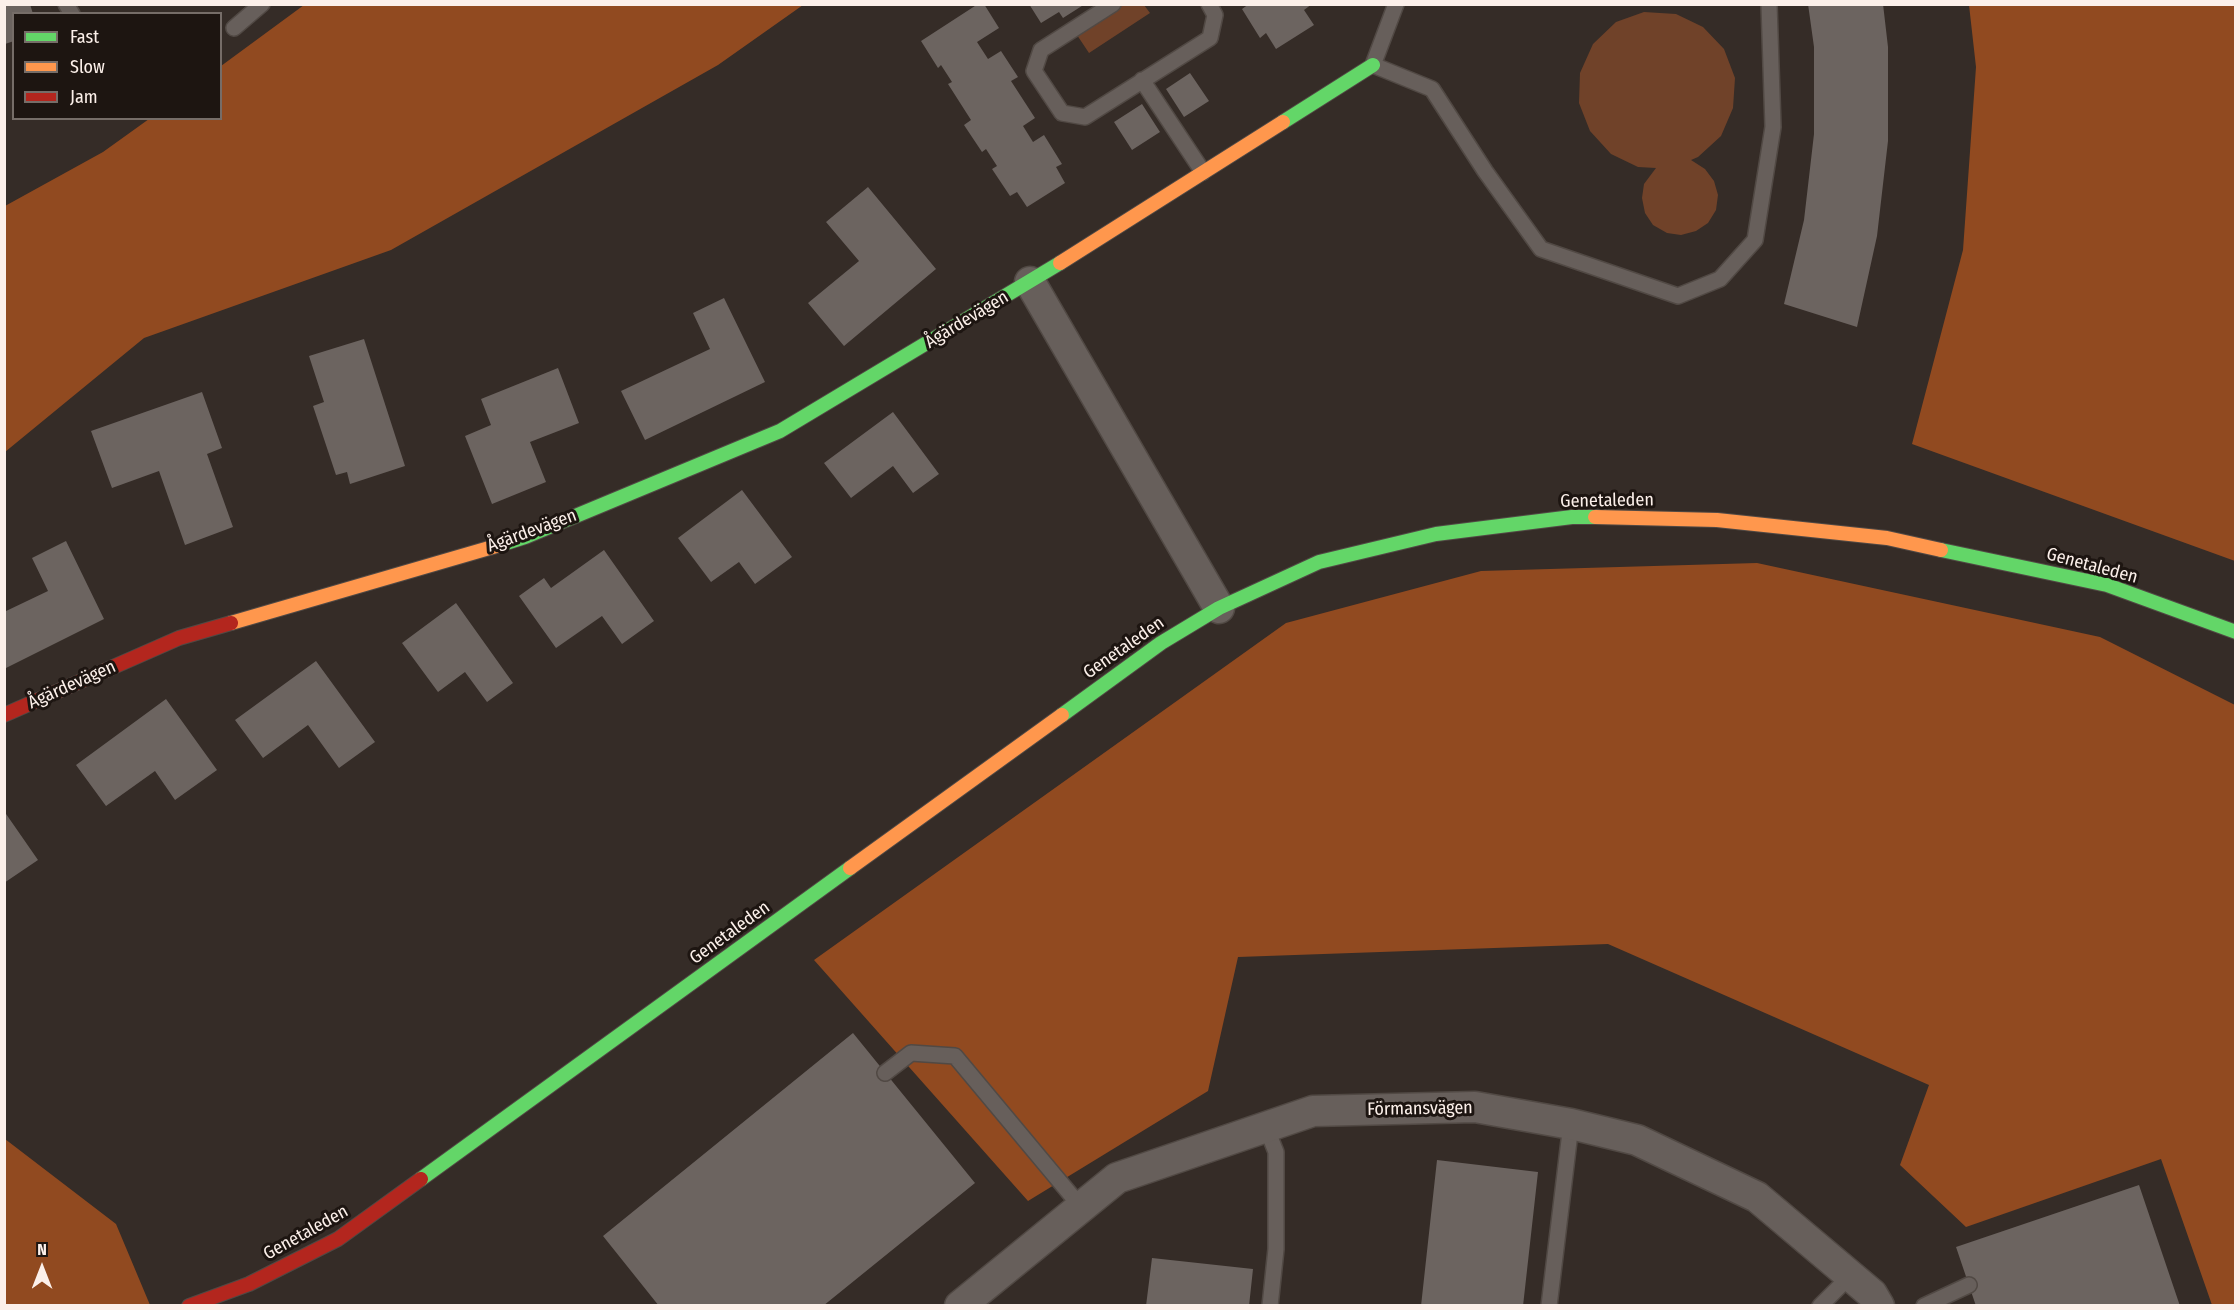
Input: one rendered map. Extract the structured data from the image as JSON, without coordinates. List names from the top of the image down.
{
  "streets": {
    "main road": ["Ågärdevägen", "Genetaleden"],
    "street": ["Förmansvägen"]
  },
  "crossings": [
    ["Ågärdevägen", "Genetaleden"]
  ],
  "legend": ["Fast", "Slow", "Jam"],
  "north": "top"
}
